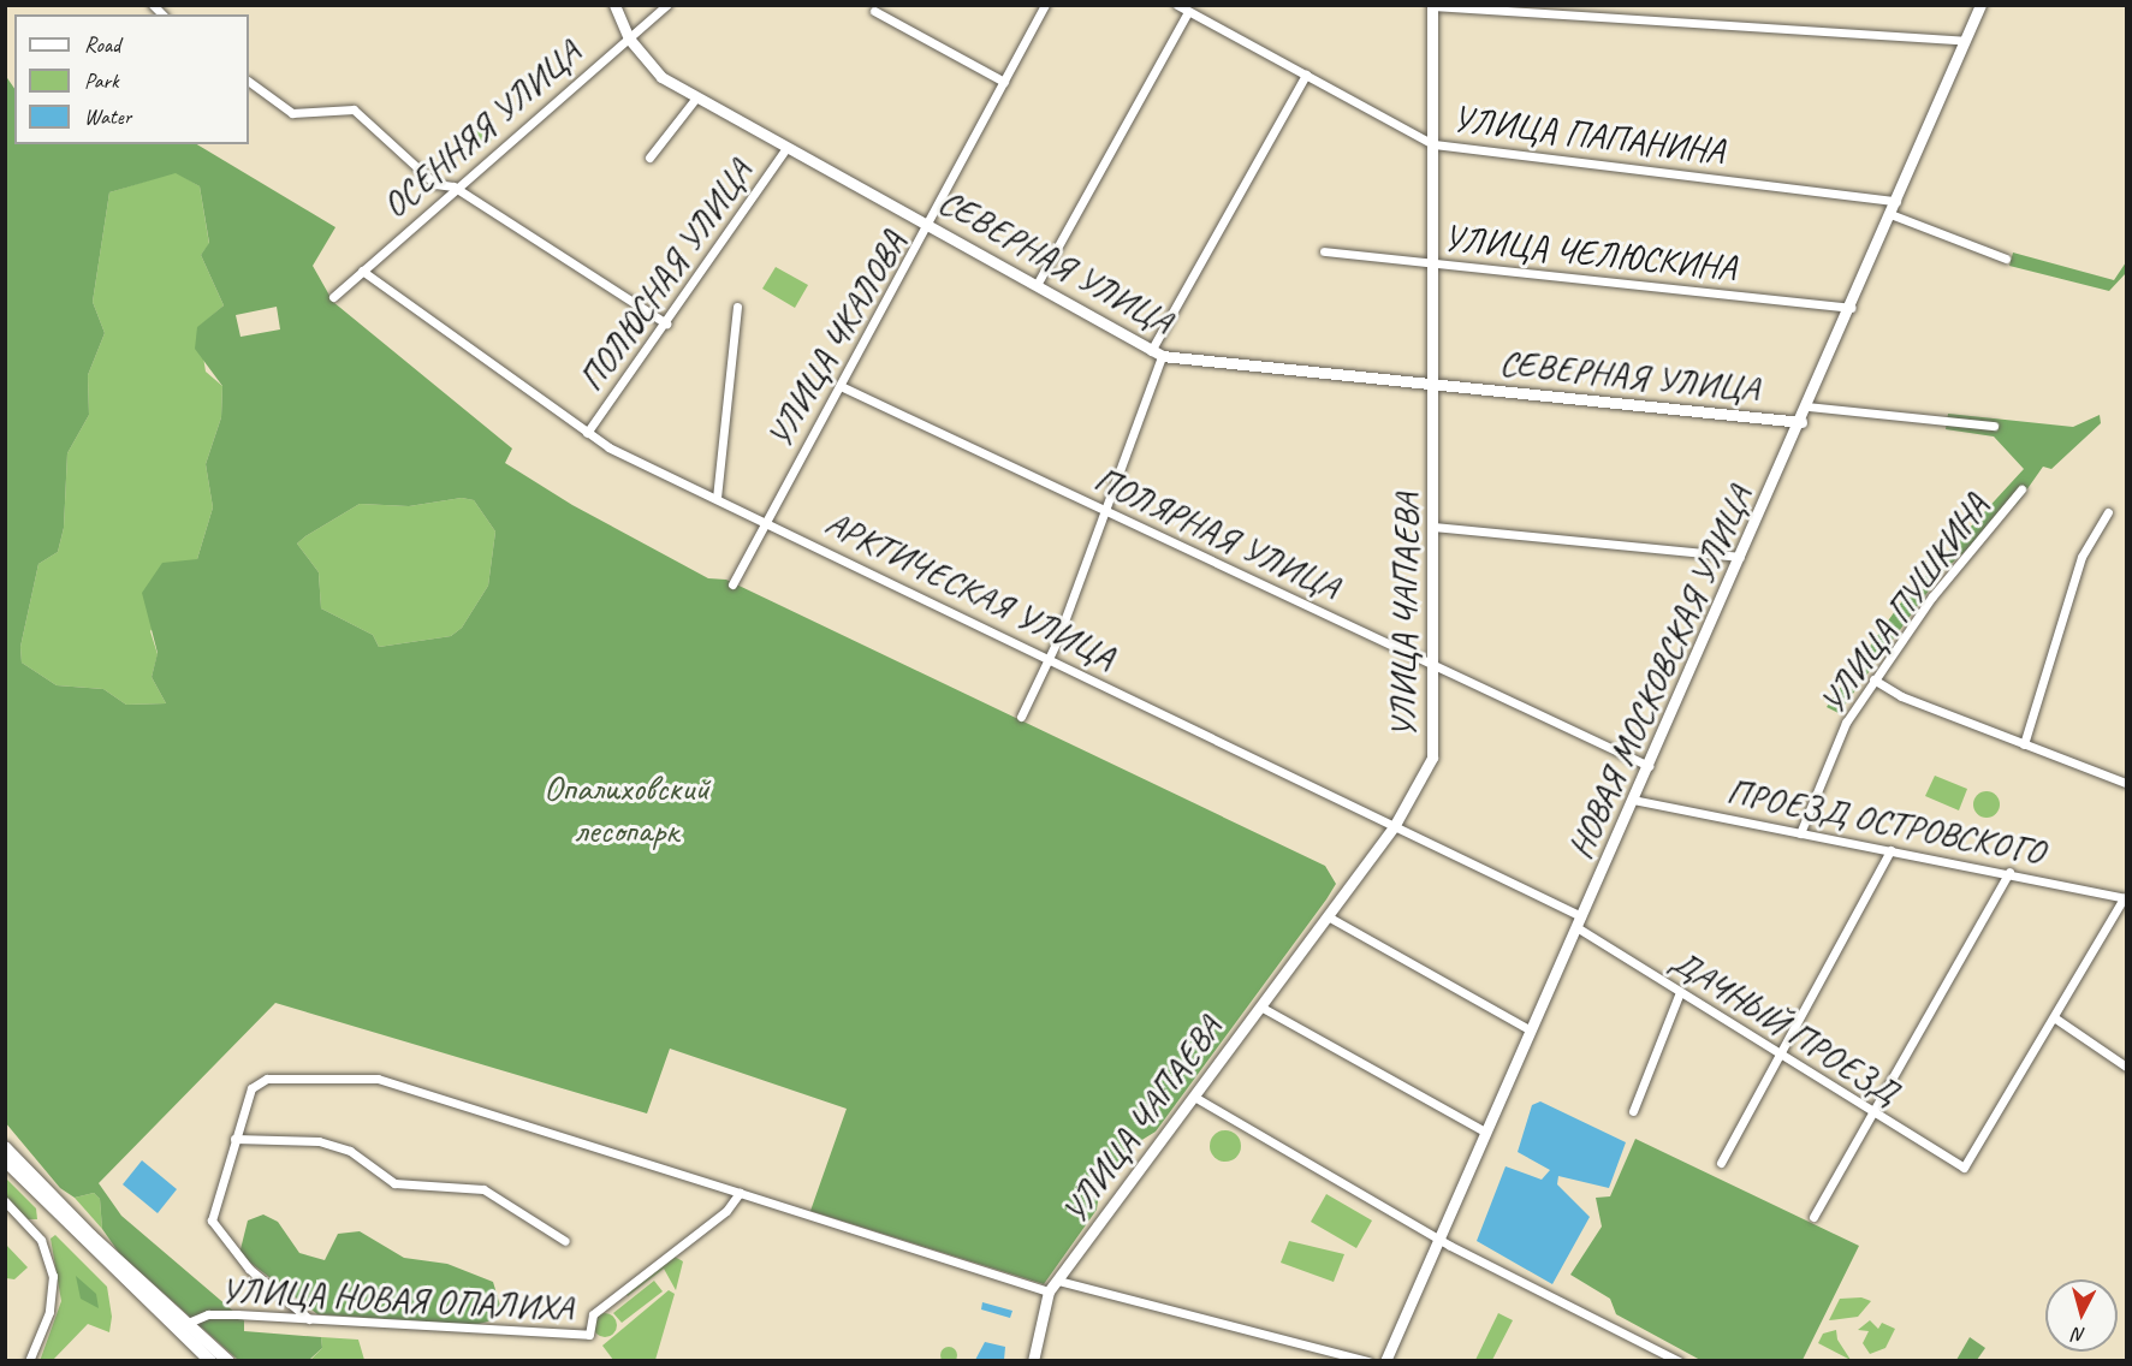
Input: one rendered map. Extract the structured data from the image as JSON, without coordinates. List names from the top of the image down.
{
  "streets": {
    "street": [
      "ОСЕННЯЯ УЛИЦА",
      "УЛИЦА ПАПАНИНА",
      "УЛИЦА ЧЕЛЮСКИНА",
      "СЕВЕРНАЯ УЛИЦА",
      "ПОЛЮСНАЯ УЛИЦА",
      "УЛИЦА ЧКАЛОВА",
      "ПОЛЯРНАЯ УЛИЦА",
      "АРКТИЧЕСКАЯ УЛИЦА",
      "УЛИЦА ПУШКИНА",
      "УЛИЦА ЧАПАЕВА",
      "НОВАЯ МОСКОВСКАЯ УЛИЦА",
      "ПРОЕЗД ОСТРОВСКОГО",
      "ДАЧНЫЙ ПРОЕЗД",
      "УЛИЦА НОВАЯ ОПАЛИХА"
    ]
  },
  "crossings": [
    ["ОСЕННЯЯ УЛИЦА", "СЕВЕРНАЯ УЛИЦА"],
    ["ОСЕННЯЯ УЛИЦА", "АРКТИЧЕСКАЯ УЛИЦА"],
    ["УЛИЦА ПАПАНИНА", "УЛИЦА ЧАПАЕВА"],
    ["УЛИЦА ПАПАНИНА", "НОВАЯ МОСКОВСКАЯ УЛИЦА"],
    ["УЛИЦА ЧЕЛЮСКИНА", "УЛИЦА ЧАПАЕВА"],
    ["УЛИЦА ЧЕЛЮСКИНА", "НОВАЯ МОСКОВСКАЯ УЛИЦА"],
    ["СЕВЕРНАЯ УЛИЦА", "ПОЛЮСНАЯ УЛИЦА"],
    ["СЕВЕРНАЯ УЛИЦА", "УЛИЦА ЧКАЛОВА"],
    ["СЕВЕРНАЯ УЛИЦА", "УЛИЦА ЧАПАЕВА"],
    ["СЕВЕРНАЯ УЛИЦА", "НОВАЯ МОСКОВСКАЯ УЛИЦА"],
    ["ПОЛЮСНАЯ УЛИЦА", "АРКТИЧЕСКАЯ УЛИЦА"],
    ["УЛИЦА ЧКАЛОВА", "ПОЛЯРНАЯ УЛИЦА"],
    ["УЛИЦА ЧКАЛОВА", "АРКТИЧЕСКАЯ УЛИЦА"],
    ["ПОЛЯРНАЯ УЛИЦА", "УЛИЦА ЧАПАЕВА"],
    ["ПОЛЯРНАЯ УЛИЦА", "НОВАЯ МОСКОВСКАЯ УЛИЦА"],
    ["АРКТИЧЕСКАЯ УЛИЦА", "УЛИЦА ЧАПАЕВА"],
    ["АРКТИЧЕСКАЯ УЛИЦА", "НОВАЯ МОСКОВСКАЯ УЛИЦА"],
    ["АРКТИЧЕСКАЯ УЛИЦА", "ДАЧНЫЙ ПРОЕЗД"],
    ["УЛИЦА ПУШКИНА", "ПРОЕЗД ОСТРОВСКОГО"],
    ["НОВАЯ МОСКОВСКАЯ УЛИЦА", "ПРОЕЗД ОСТРОВСКОГО"],
    ["НОВАЯ МОСКОВСКАЯ УЛИЦА", "ДАЧНЫЙ ПРОЕЗД"]
  ],
  "parks": ["Опалиховский лесопарк"],
  "legend": ["Road", "Park", "Water"],
  "north": "bottom"
}
